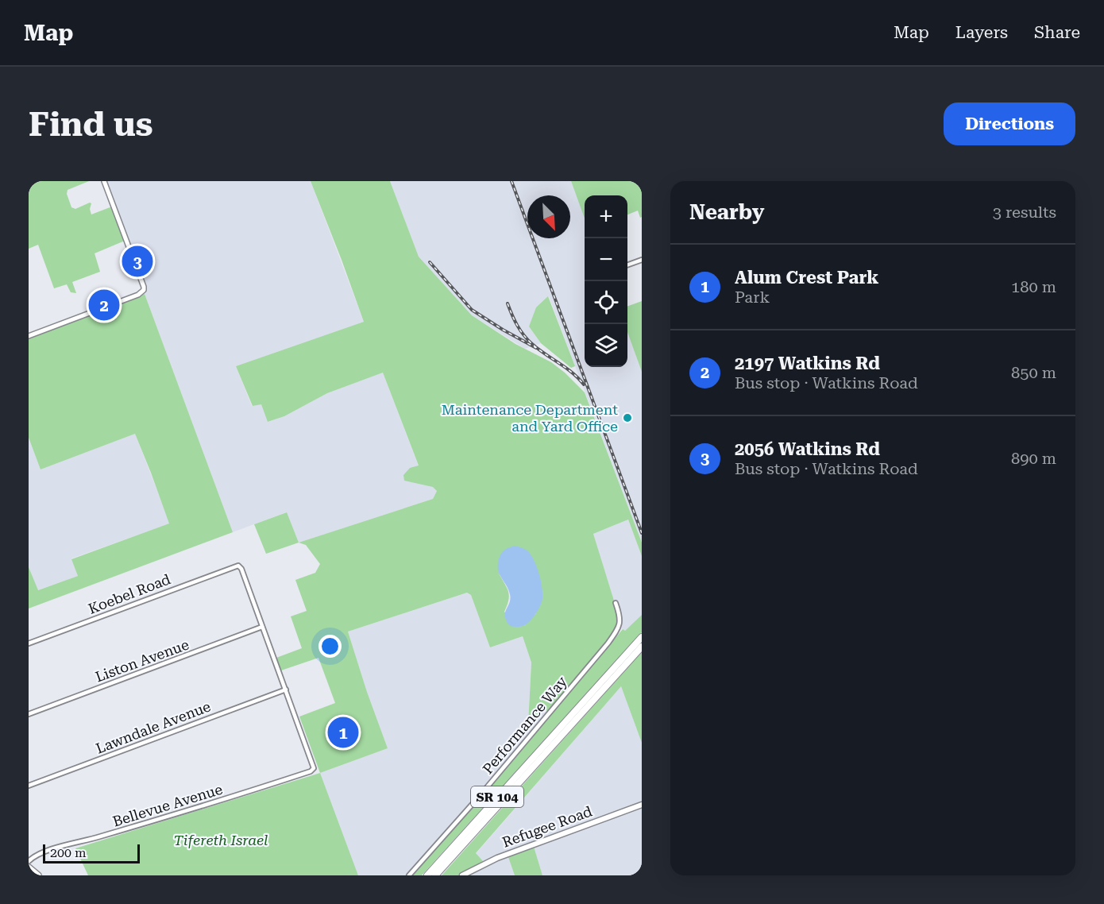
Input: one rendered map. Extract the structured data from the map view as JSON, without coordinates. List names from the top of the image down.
{
  "streets": {
    "highway": ["SR 104"],
    "main road": ["Refugee Road"],
    "street": [
      "Koebel Road",
      "Liston Avenue",
      "Performance Way",
      "Lawndale Avenue",
      "Bellevue Avenue"
    ]
  },
  "crossings": [
    ["Koebel Road", "Liston Avenue"],
    ["Lawndale Avenue", "Bellevue Avenue"]
  ],
  "parks": ["Tifereth Israel"],
  "places": ["Maintenance Department and Yard Office"],
  "scale_bar": "200 m",
  "north": "bottom right",
  "page": {
    "header": "Map",
    "nav": ["Map", "Layers", "Share"],
    "buttons": "Directions",
    "title": "Find us",
    "heading": ["Nearby", "3 results"],
    "map_buttons": ["+", "−"],
    "list": [
      {
        "mark": "1",
        "name": "Alum Crest Park",
        "note": "Park",
        "value": "180 m"
      },
      {
        "mark": "2",
        "name": "2197 Watkins Rd",
        "note": "Bus stop · Watkins Road",
        "value": "850 m"
      },
      {
        "mark": "3",
        "name": "2056 Watkins Rd",
        "note": "Bus stop · Watkins Road",
        "value": "890 m"
      }
    ],
    "pins": ["3", "2", "1"],
    "scale": "200 m"
  }
}
